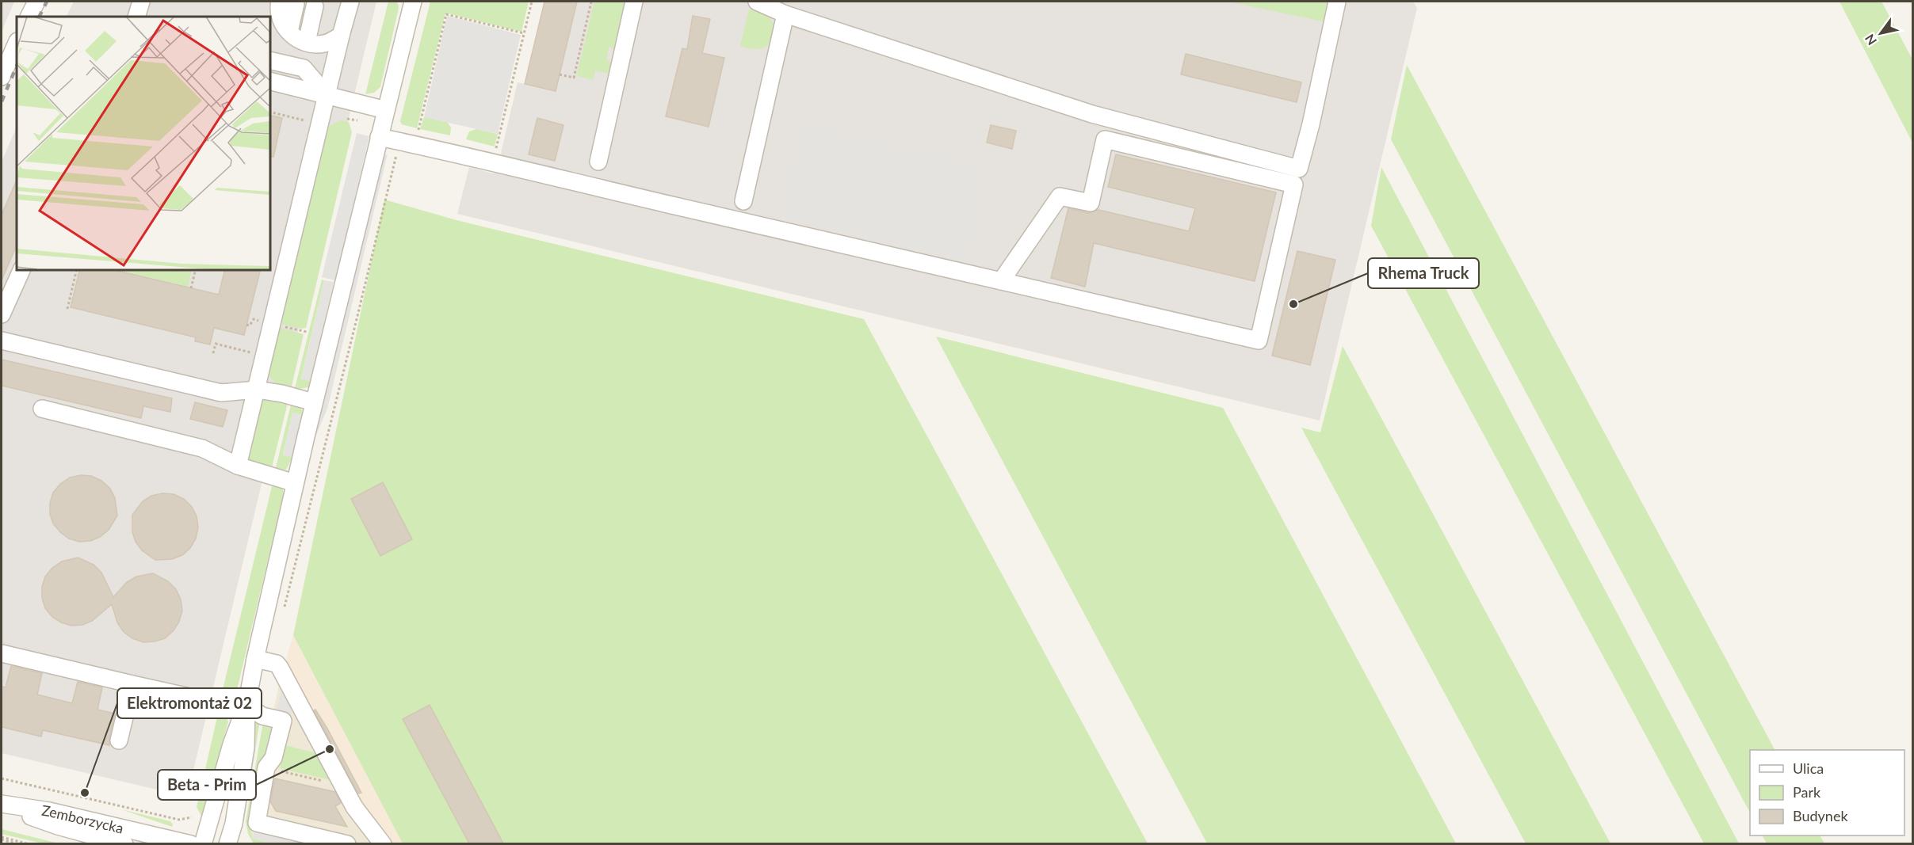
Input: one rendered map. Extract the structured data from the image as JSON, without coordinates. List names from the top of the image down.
{
  "streets": {
    "street": ["Zemborzycka"]
  },
  "places": ["Rhema Truck", "Beta - Prim", "Elektromontaż 02"],
  "legend": ["Ulica", "Park", "Budynek"],
  "north": "bottom left"
}
